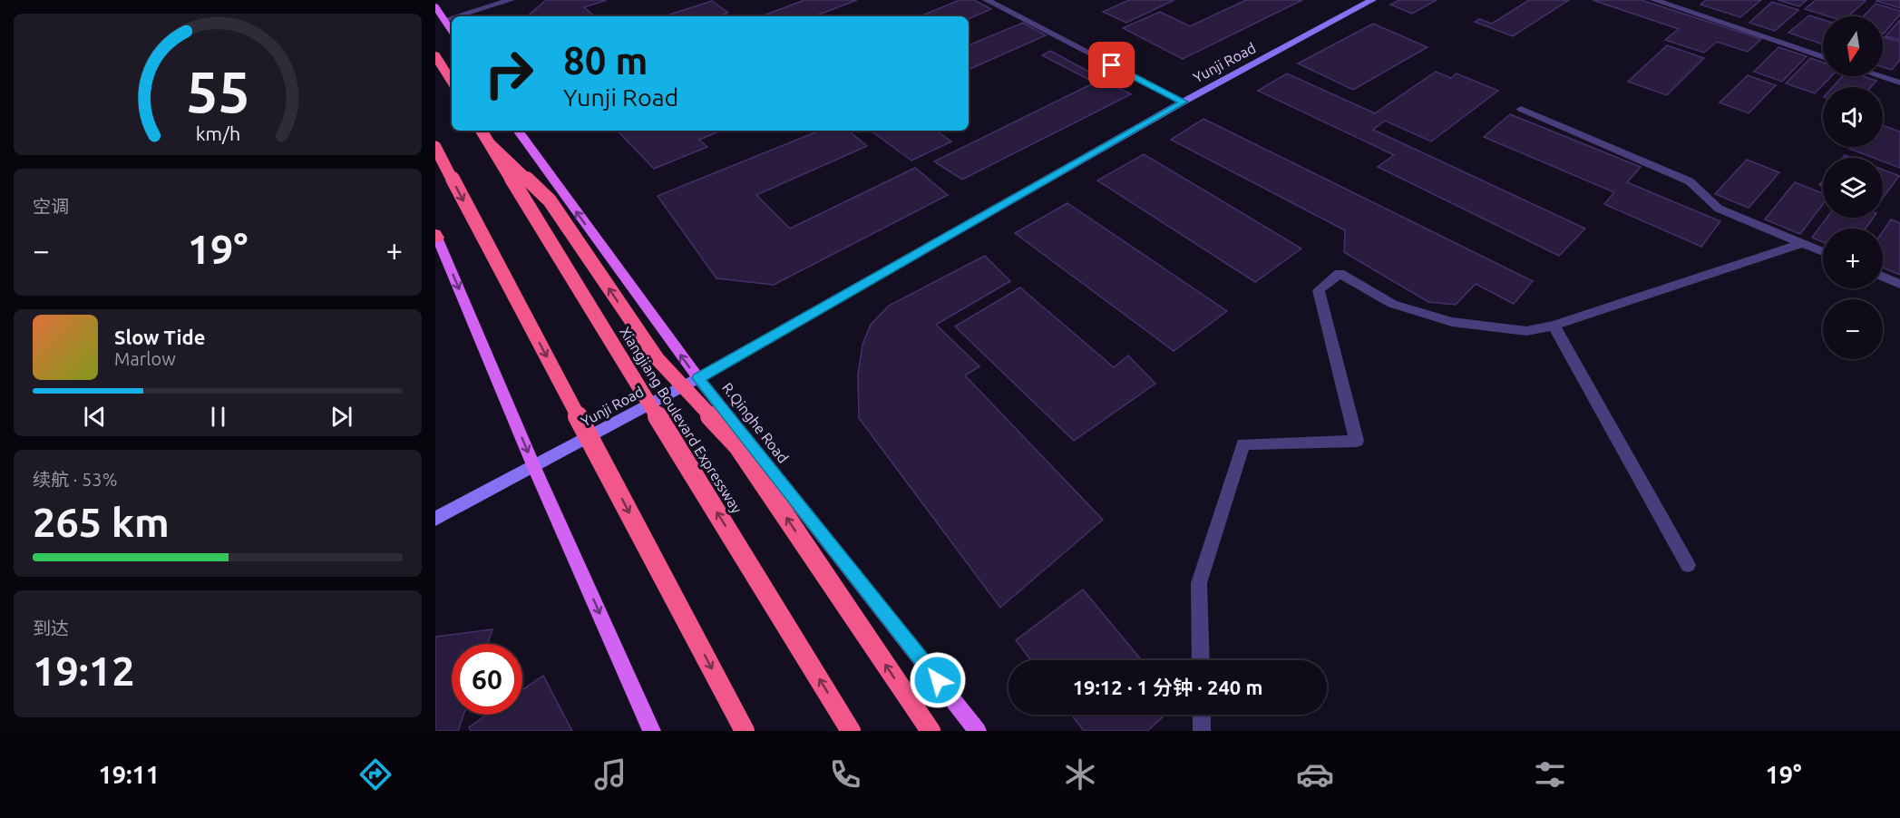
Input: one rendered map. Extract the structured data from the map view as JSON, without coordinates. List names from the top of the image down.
{
  "streets": {
    "highway": ["Xiangjiang Boulevard Expressway"],
    "main road": ["R.Qinghe Road"],
    "street": ["Yunji Road"]
  },
  "crossings": [
    ["Yunji Road", "R.Qinghe Road"]
  ],
  "one_way": ["R.Qinghe Road"],
  "north": "bottom",
  "page": {
    "map_buttons": ["+", "−"],
    "turn": ["80 m", "Yunji Road"],
    "tile": [
      "空调",
      ["续航 · 53%", "265 km"],
      ["到达", "19:12"]
    ],
    "heat": ["−", "19°", "+"],
    "song": ["Slow Tide", "Marlow"],
    "limit": "60",
    "trip": "19:12 · 1 分钟 · 240 m",
    "tabs": ["19:11", "19°"],
    "gauge": ["55", "km/h"]
  }
}
